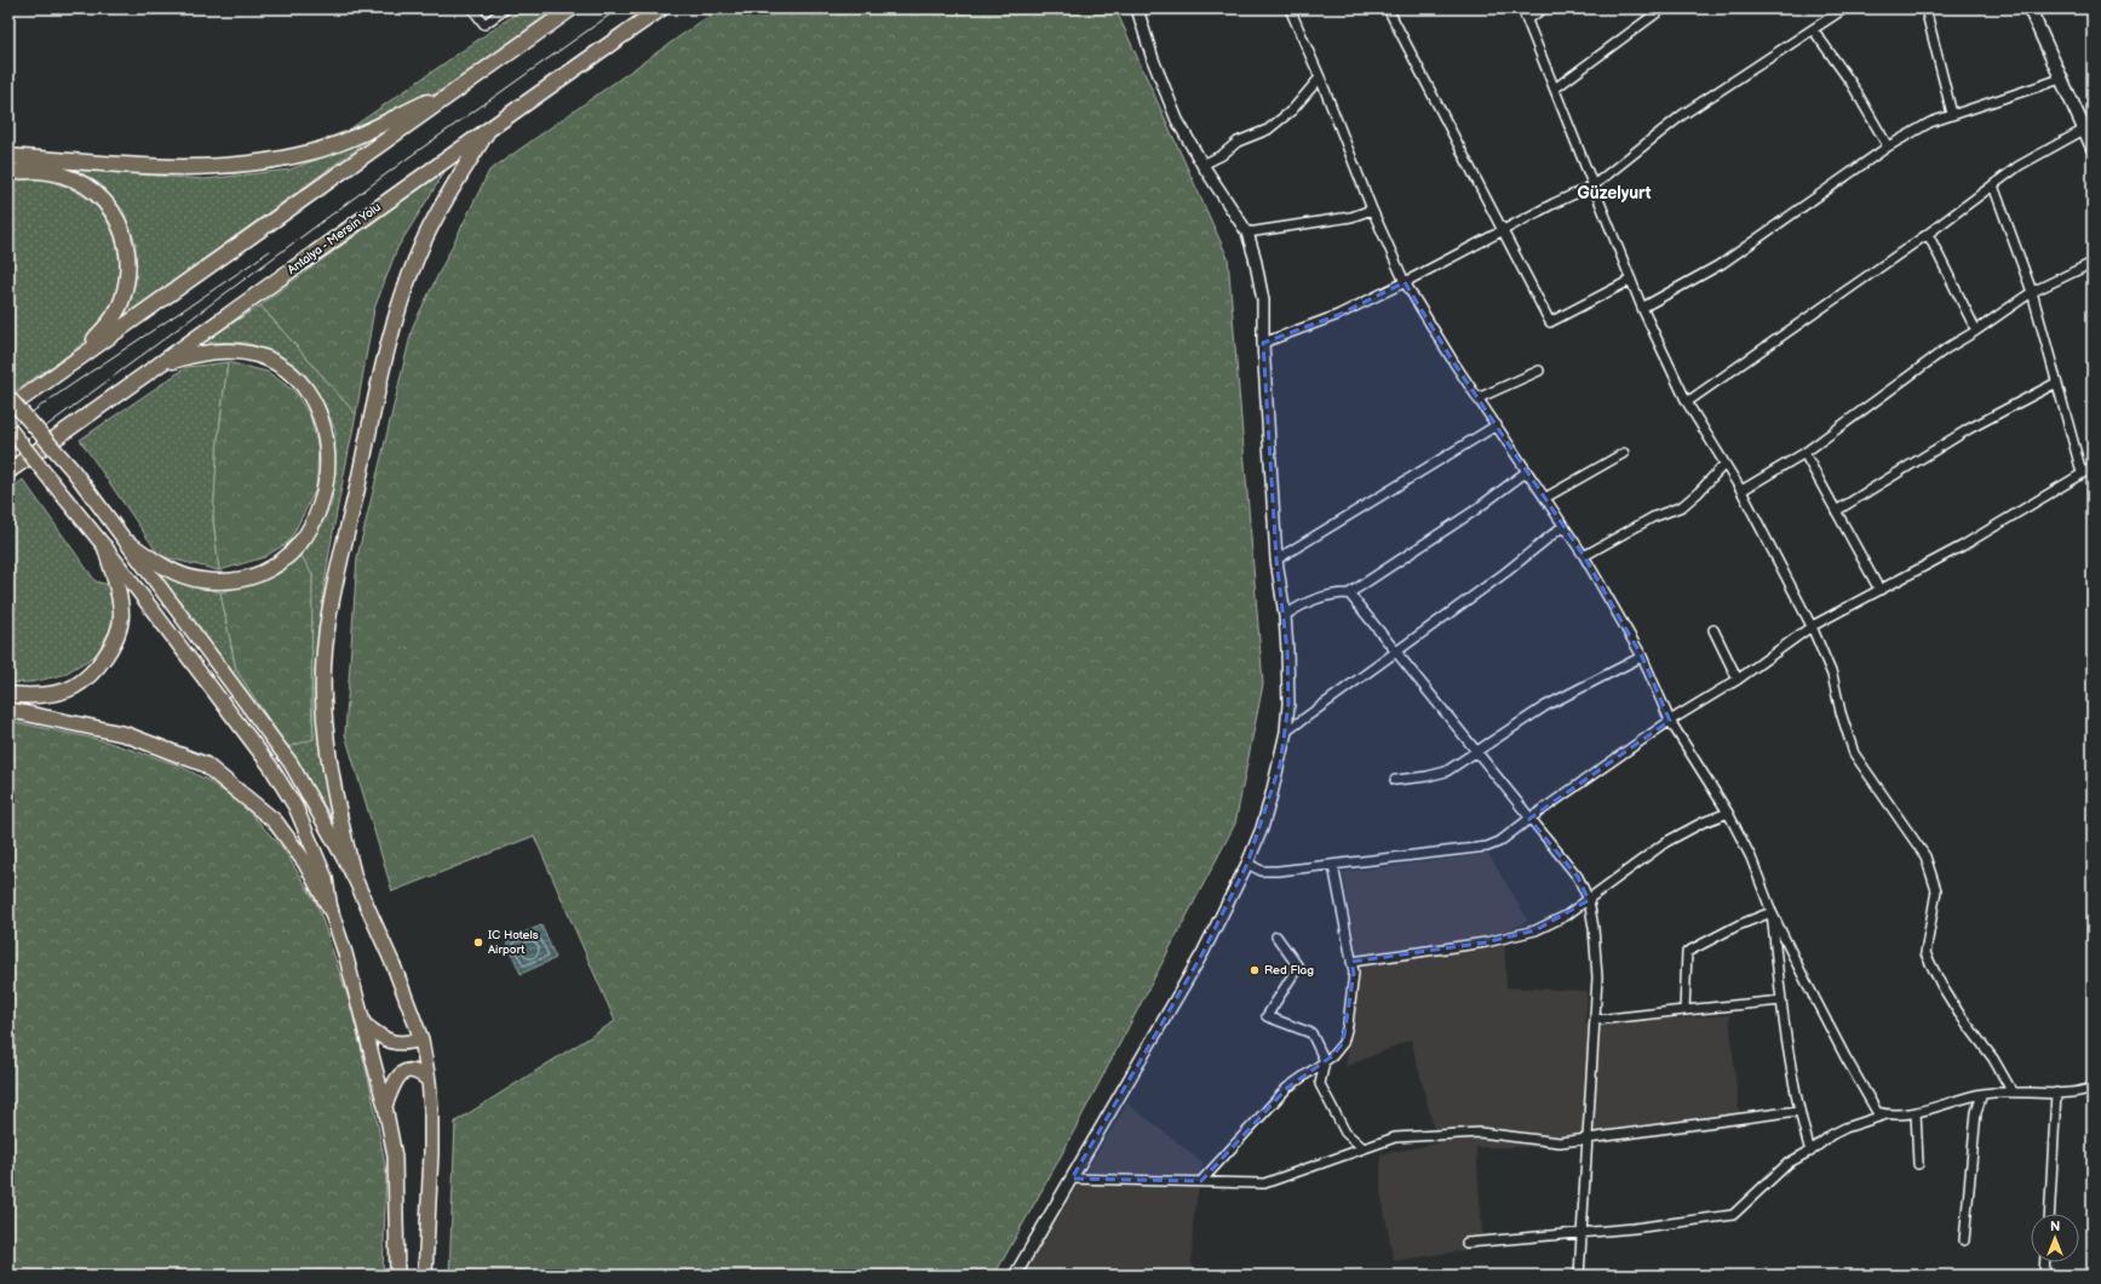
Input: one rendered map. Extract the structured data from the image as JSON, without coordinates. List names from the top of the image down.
{
  "streets": {
    "highway": ["Antalya - Mersin Yolu"]
  },
  "districts": ["Güzelyurt"],
  "places": ["IC Hotels Airport", "Red Flag"],
  "north": "top"
}
